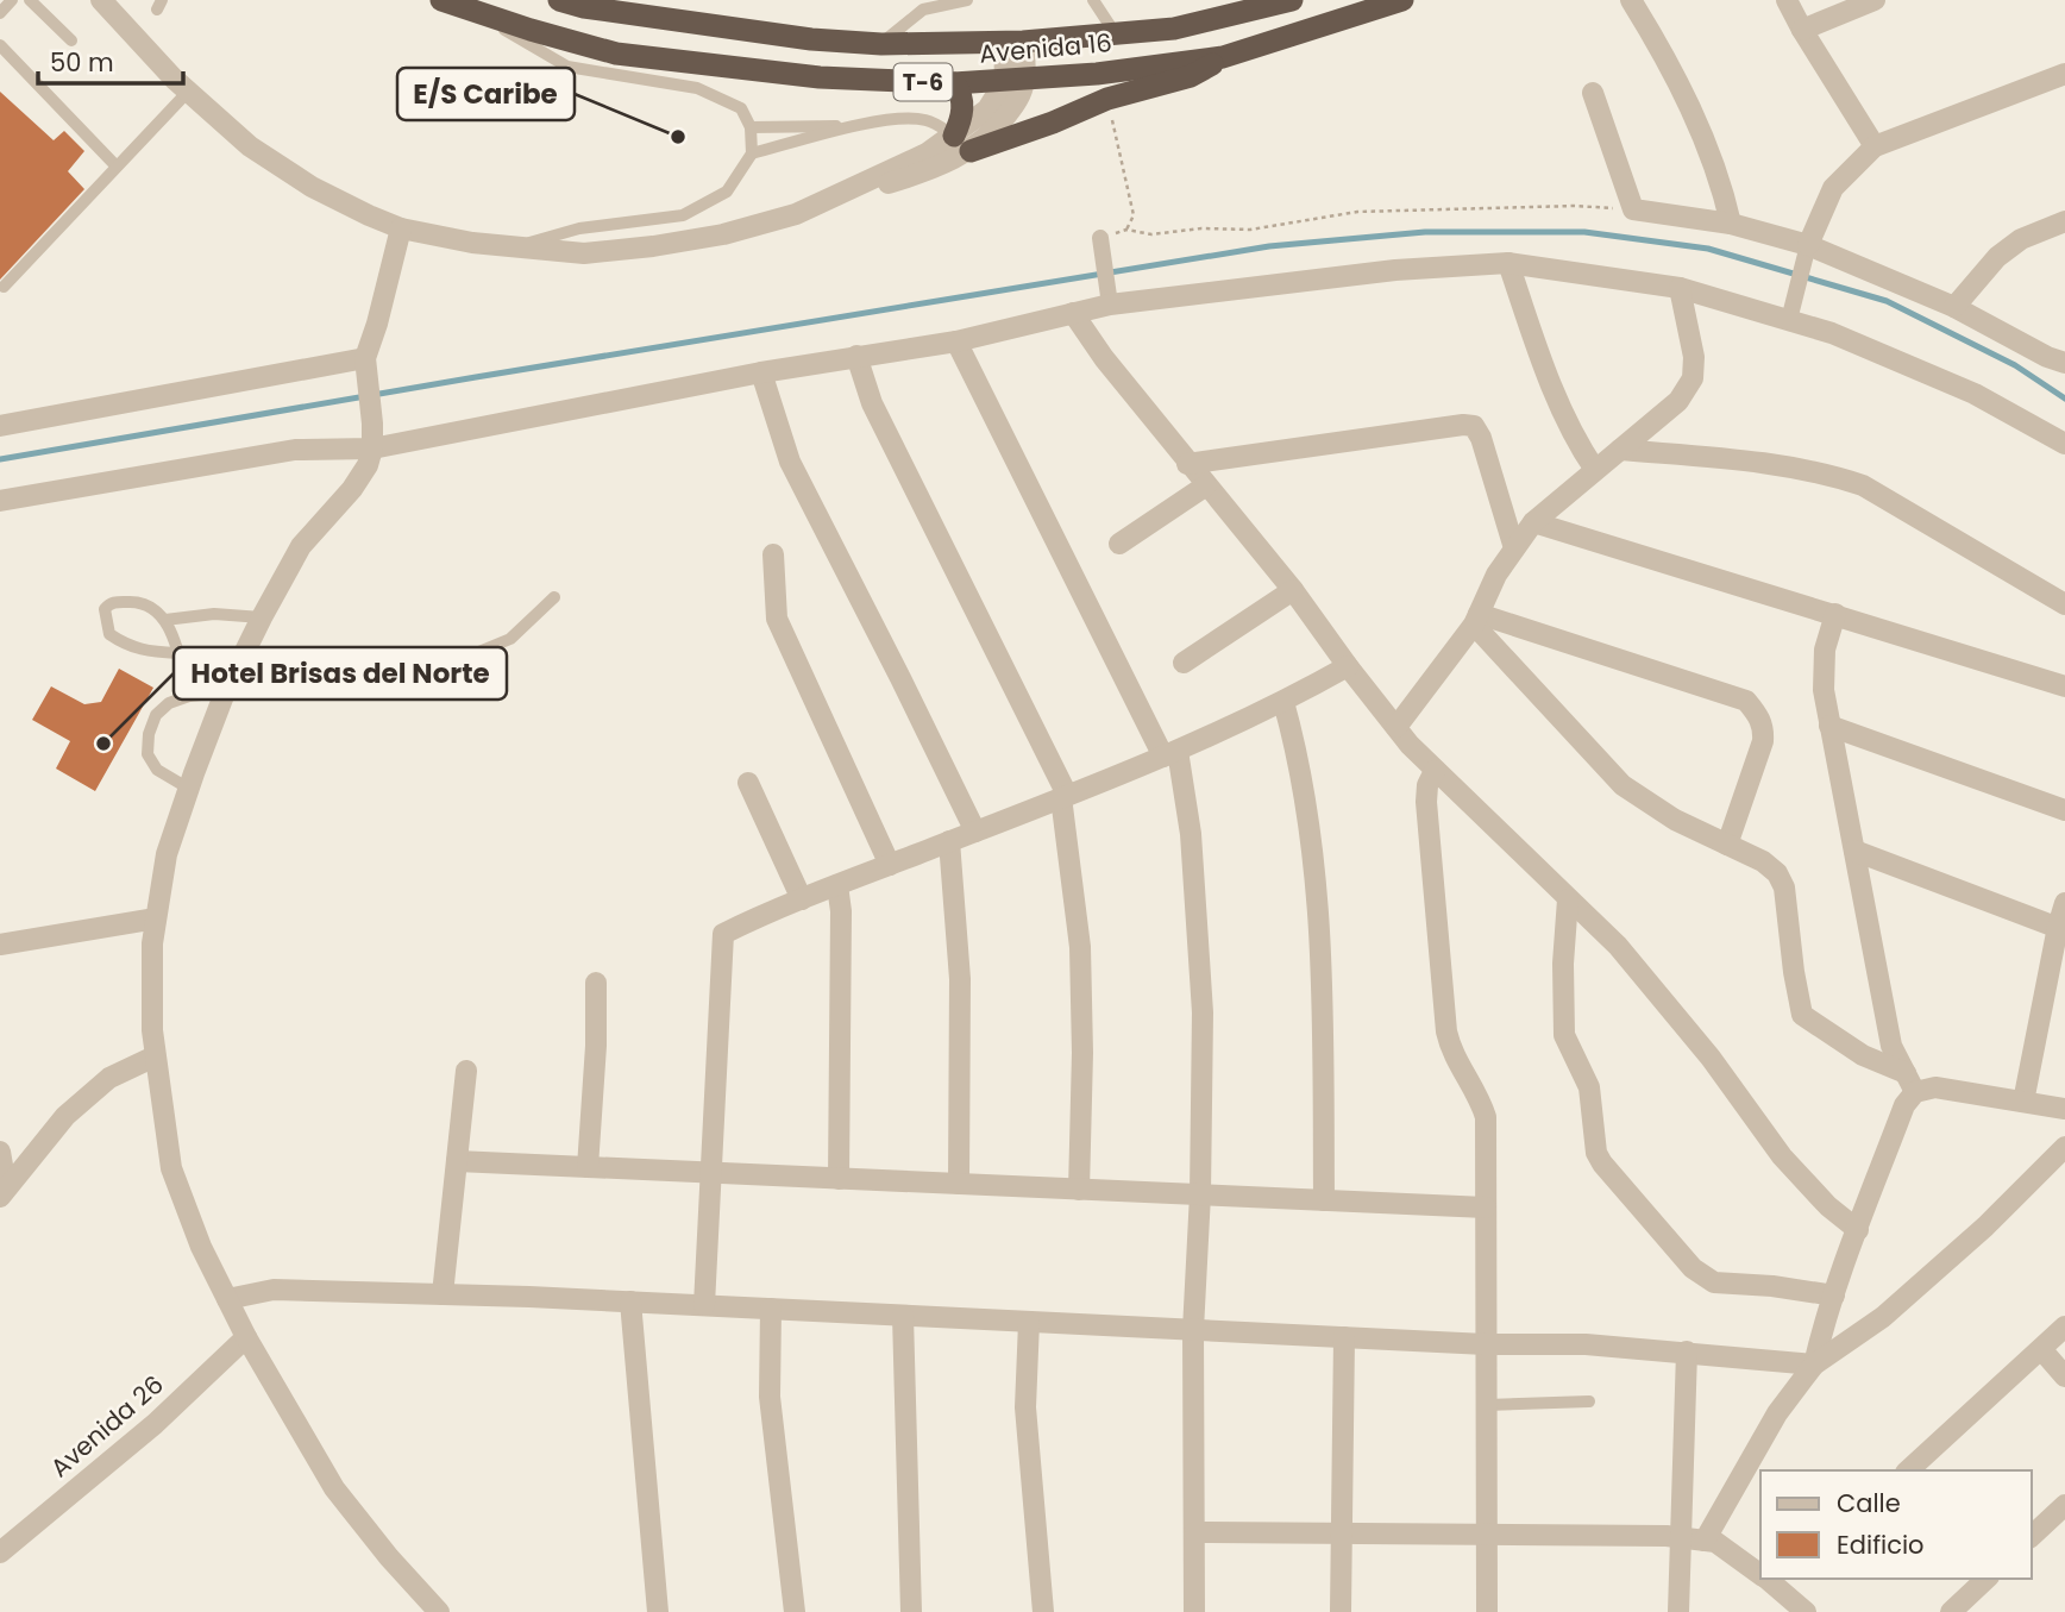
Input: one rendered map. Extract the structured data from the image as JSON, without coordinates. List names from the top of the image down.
{
  "streets": {
    "highway": ["Avenida 16", "T-6"],
    "street": ["Avenida 26"]
  },
  "crossings": [
    ["Avenida 16", "T-6"]
  ],
  "places": ["E/S Caribe", "Hotel Brisas del Norte"],
  "legend": ["Calle", "Edificio"],
  "scale_bar": "50 m"
}
